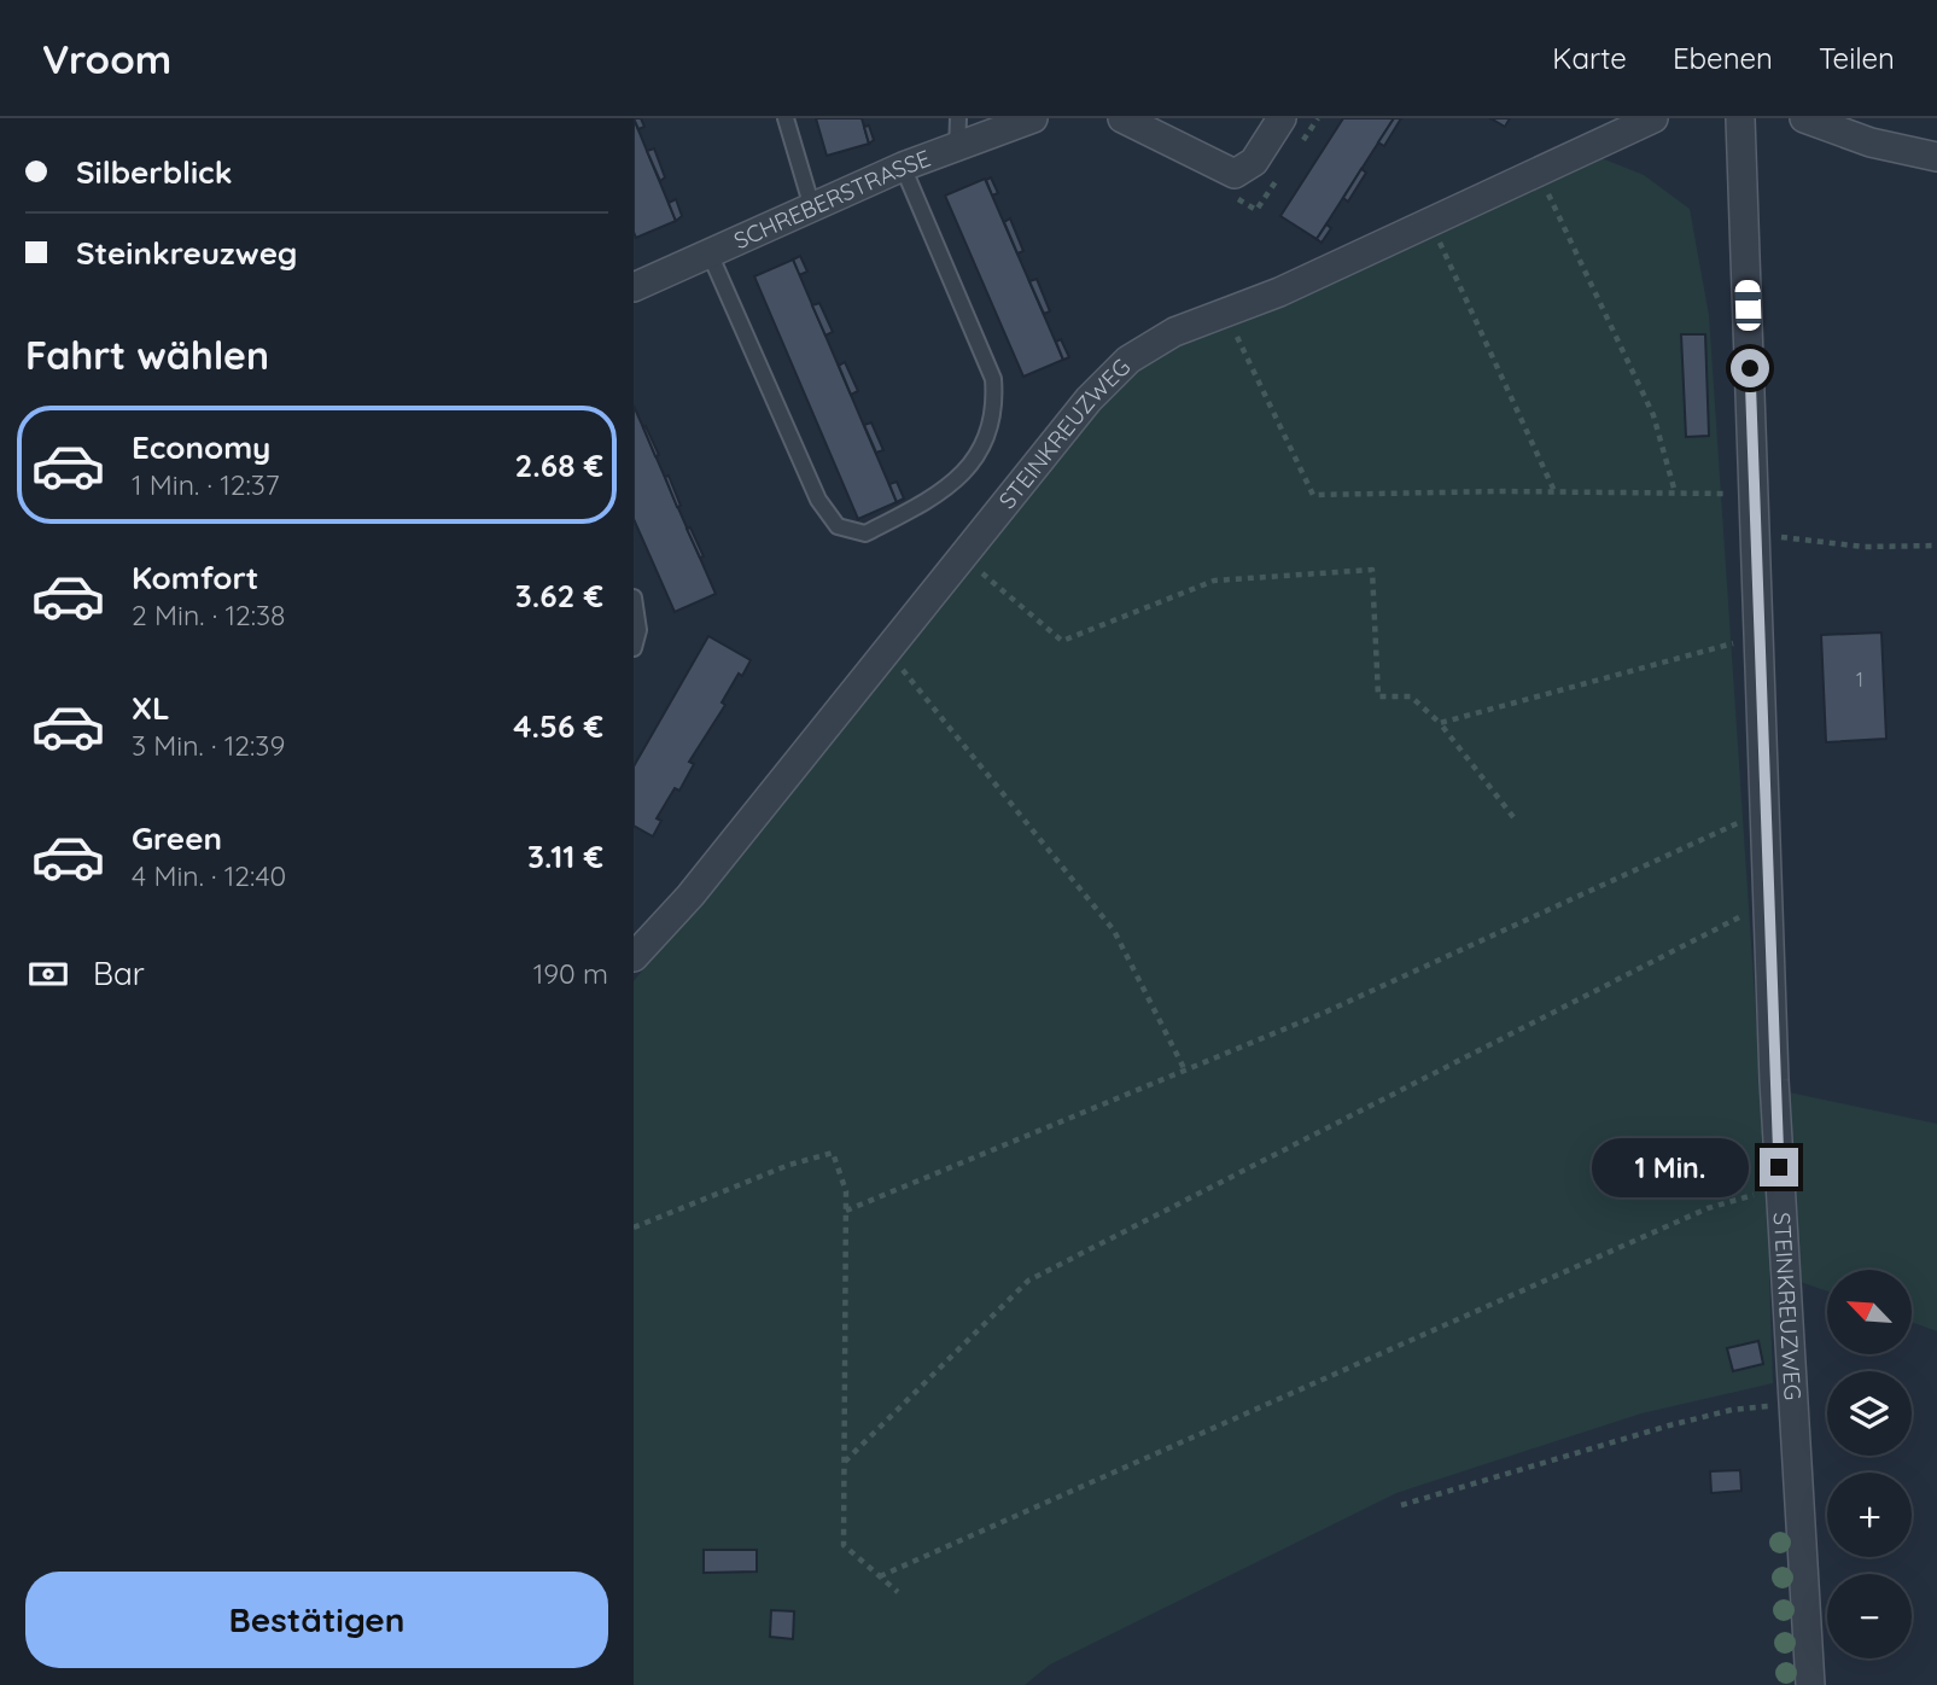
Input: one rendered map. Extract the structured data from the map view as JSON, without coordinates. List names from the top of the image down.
{
  "streets": {
    "street": ["SCHREBERSTRASSE", "STEINKREUZWEG"]
  },
  "house_numbers": ["1"],
  "north": "top left",
  "page": {
    "header": "Vroom",
    "nav": ["Karte", "Ebenen", "Teilen"],
    "banner": ["Silberblick", "Steinkreuzweg"],
    "heading": "Fahrt wählen",
    "list": [
      {
        "name": "Economy",
        "note": "1 Min. · 12:37",
        "value": "2.68 €"
      },
      {
        "name": "Komfort",
        "note": "2 Min. · 12:38",
        "value": "3.62 €"
      },
      {
        "name": "XL",
        "note": "3 Min. · 12:39",
        "value": "4.56 €"
      },
      {
        "name": "Green",
        "note": "4 Min. · 12:40",
        "value": "3.11 €"
      }
    ],
    "pay": ["Bar", "190 m"],
    "bubble": "1 Min.",
    "map_buttons": ["+", "−"],
    "buttons": "Bestätigen"
  }
}
